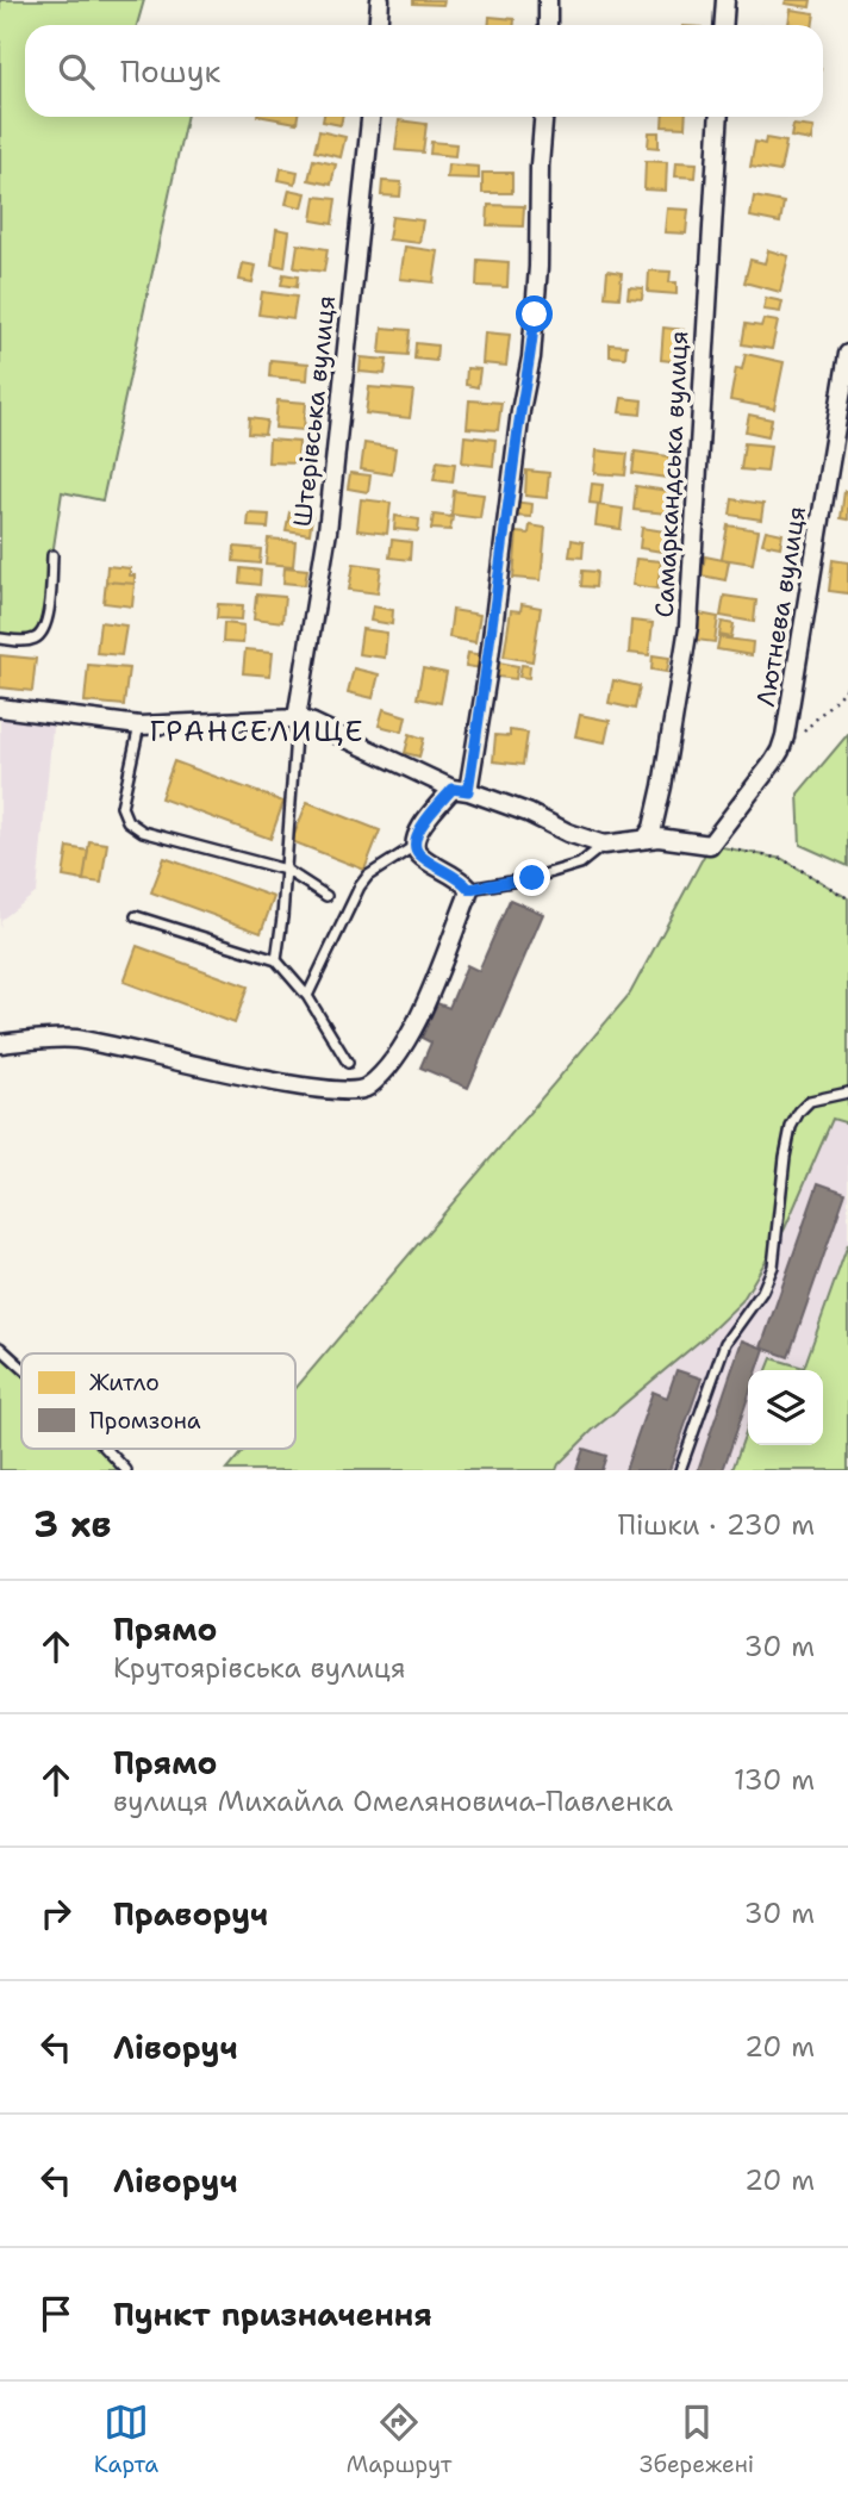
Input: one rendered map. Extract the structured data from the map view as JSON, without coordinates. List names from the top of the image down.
{
  "streets": {
    "street": ["Штерівська вулиця", "Самаркандська вулиця", "Лютнева вулиця"]
  },
  "districts": ["ГРАНСЕЛИЩЕ"],
  "legend": ["Житло", "Промзона"],
  "page": {
    "search": "Пошук",
    "heading": ["3 хв", "Пішки · 230 m"],
    "list": [
      ["Прямо", "Крутоярівська вулиця", "30 m"],
      ["Прямо", "вулиця Михайла Омеляновича-Павленка", "130 m"],
      ["Праворуч", "30 m"],
      ["Ліворуч", "20 m"],
      ["Ліворуч", "20 m"],
      "Пункт призначення"
    ],
    "nav": ["Карта", "Маршрут", "Збережені"]
  }
}
